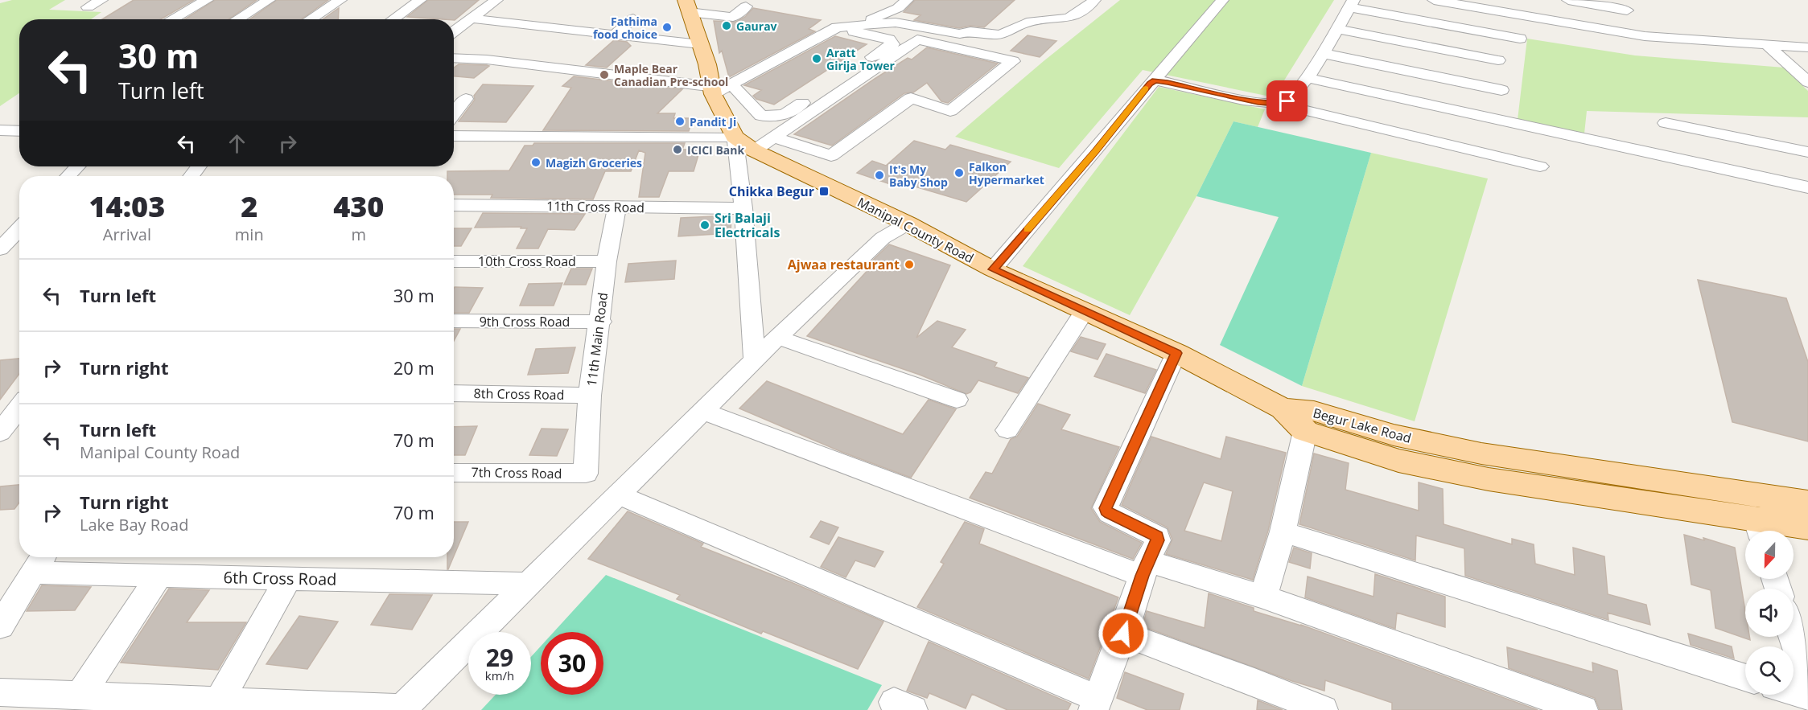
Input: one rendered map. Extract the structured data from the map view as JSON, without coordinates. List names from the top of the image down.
{
  "streets": {
    "main road": ["Manipal County Road", "Begur Lake Road"],
    "street": [
      "11th Cross Road",
      "10th Cross Road",
      "9th Cross Road",
      "11th Main Road",
      "8th Cross Road",
      "7th Cross Road",
      "6th Cross Road"
    ]
  },
  "crossings": [
    ["11th Cross Road", "11th Main Road"],
    ["Manipal County Road", "Begur Lake Road"],
    ["10th Cross Road", "11th Main Road"],
    ["9th Cross Road", "11th Main Road"],
    ["11th Main Road", "8th Cross Road"],
    ["11th Main Road", "7th Cross Road"]
  ],
  "places": {
    "other": [
      "Gaurav",
      "Fathima food choice",
      "Aratt Girija Tower",
      "Maple Bear Canadian Pre-school",
      "Pandit Ji",
      "ICICI Bank",
      "Magizh Groceries",
      "Falkon Hypermarket",
      "It's My Baby Shop",
      "Sri Balaji Electricals",
      "Ajwaa restaurant"
    ],
    "transit": ["Chikka Begur"]
  },
  "north": "bottom",
  "page": {
    "turn": ["30 m", "Turn left"],
    "eta": [
      "14:03",
      "Arrival",
      "2",
      "min",
      "430",
      "m"
    ],
    "list": [
      {
        "name": "Turn left",
        "value": "30 m"
      },
      {
        "name": "Turn right",
        "value": "20 m"
      },
      {
        "name": "Turn left",
        "note": "Manipal County Road",
        "value": "70 m"
      },
      {
        "name": "Turn right",
        "note": "Lake Bay Road",
        "value": "70 m"
      }
    ],
    "speed": "29 km/h",
    "limit": "30"
  }
}
